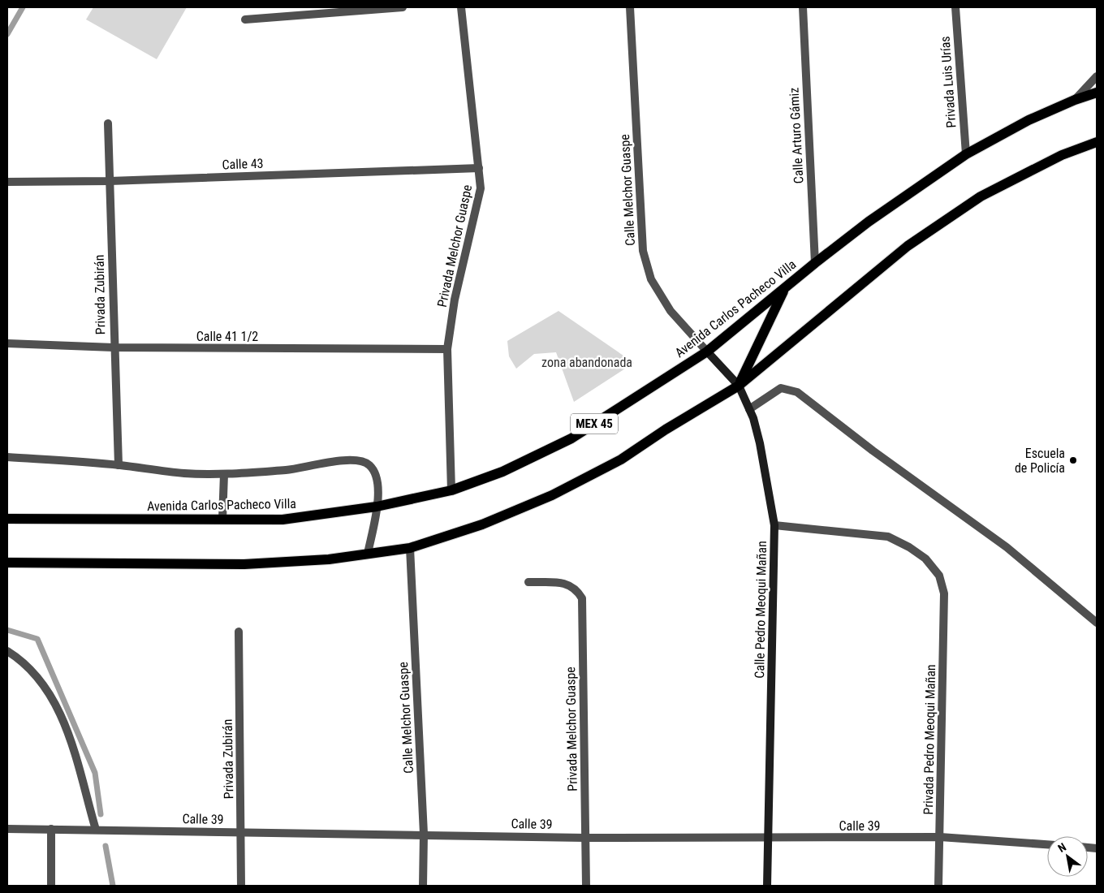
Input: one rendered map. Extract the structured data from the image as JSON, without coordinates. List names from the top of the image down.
{
  "streets": {
    "main road": ["Avenida Carlos Pacheco Villa", "MEX 45", "Calle Pedro Meoqui Mañan"],
    "street": [
      "Privada Luis Urías",
      "Calle Arturo Gámiz",
      "Calle 43",
      "Calle Melchor Guaspe",
      "Privada Melchor Guaspe",
      "Privada Zubirán",
      "Calle 41 1/2",
      "Privada Pedro Meoqui Mañan",
      "Calle 39"
    ]
  },
  "crossings": [
    ["Privada Luis Urías", "Avenida Carlos Pacheco Villa"],
    ["Calle Arturo Gámiz", "Avenida Carlos Pacheco Villa"],
    ["Calle 43", "Privada Melchor Guaspe"],
    ["Calle 43", "Privada Zubirán"],
    ["Calle Melchor Guaspe", "Avenida Carlos Pacheco Villa"],
    ["Calle Melchor Guaspe", "Calle Pedro Meoqui Mañan"],
    ["Calle Melchor Guaspe", "Calle 39"],
    ["Privada Melchor Guaspe", "Avenida Carlos Pacheco Villa"],
    ["Privada Melchor Guaspe", "Calle 41 1/2"],
    ["Privada Melchor Guaspe", "Calle 39"],
    ["Privada Zubirán", "Calle 41 1/2"],
    ["Privada Zubirán", "Calle 39"],
    ["Avenida Carlos Pacheco Villa", "Calle Pedro Meoqui Mañan"],
    ["Calle Pedro Meoqui Mañan", "Privada Pedro Meoqui Mañan"],
    ["Calle Pedro Meoqui Mañan", "Calle 39"],
    ["Privada Pedro Meoqui Mañan", "Calle 39"]
  ],
  "parks": ["zona abandonada"],
  "places": ["Escuela de Policía"],
  "north": "top left"
}
